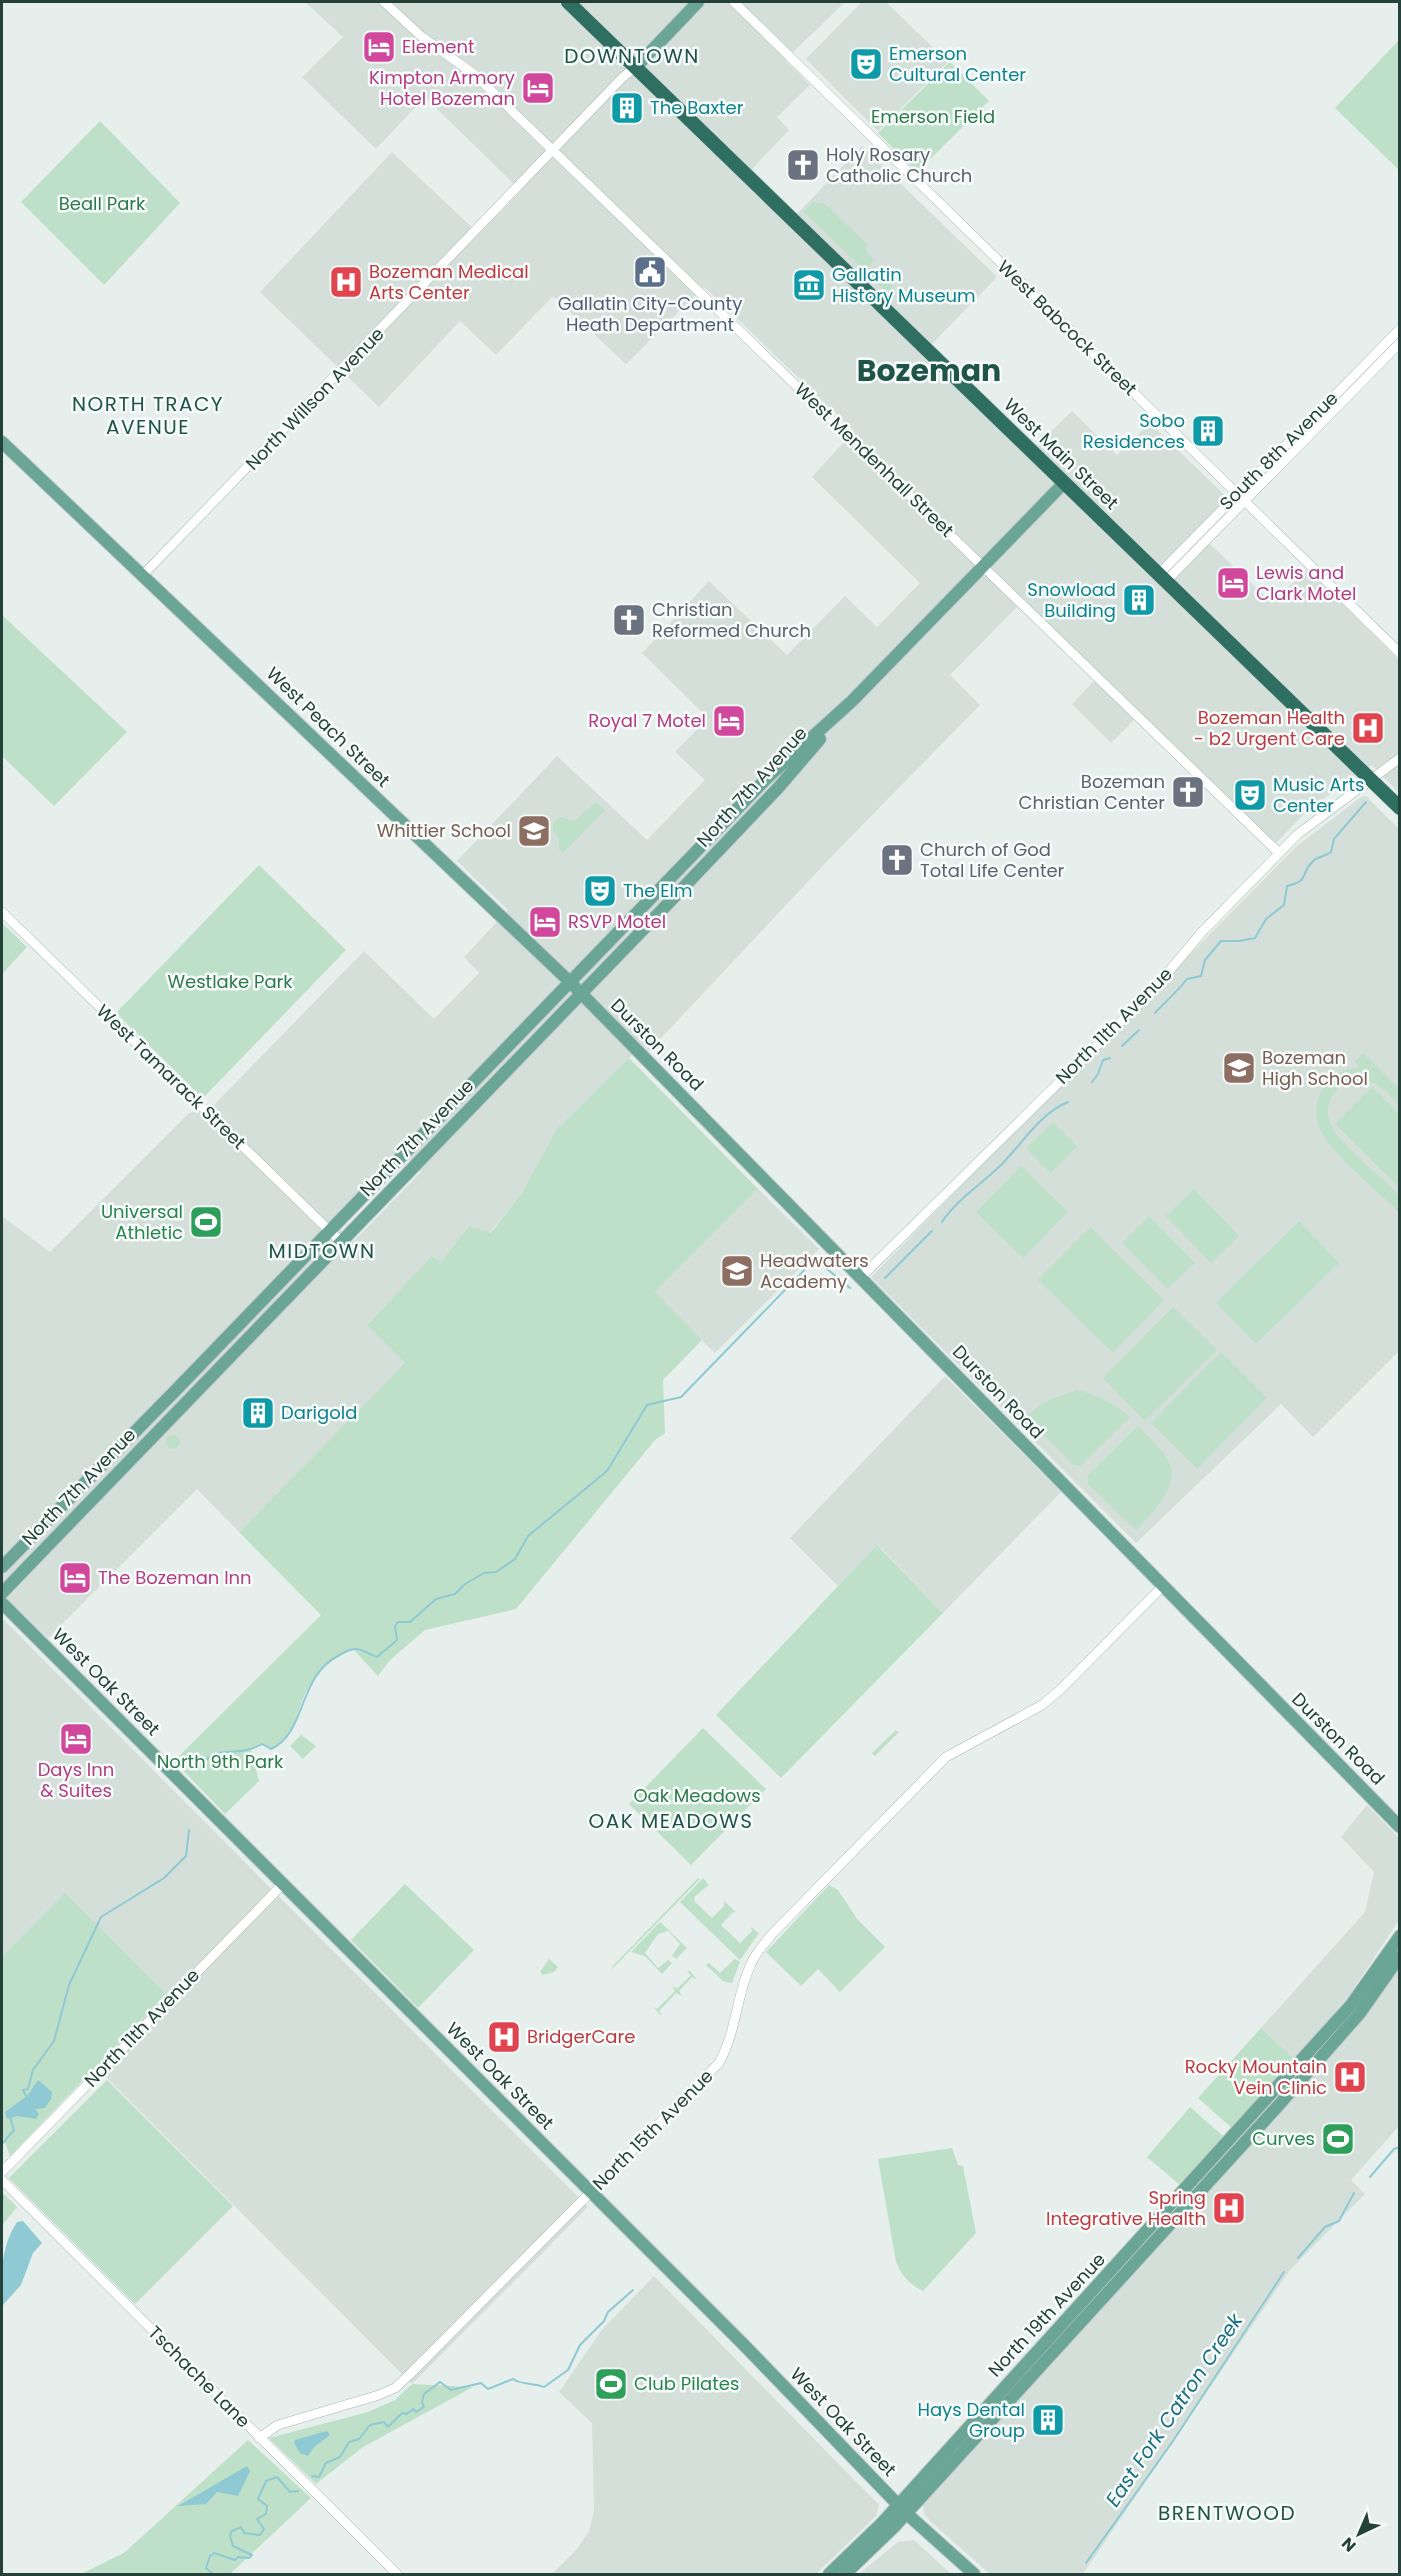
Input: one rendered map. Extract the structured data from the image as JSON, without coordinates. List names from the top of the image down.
{
  "streets": {
    "highway": ["West Main Street"],
    "main road": [
      "West Peach Street",
      "North 7th Avenue",
      "Durston Road",
      "West Oak Street",
      "North 19th Avenue"
    ],
    "street": [
      "West Babcock Street",
      "North Willson Avenue",
      "South 8th Avenue",
      "West Mendenhall Street",
      "North 11th Avenue",
      "West Tamarack Street",
      "North 15th Avenue",
      "Tschache Lane"
    ]
  },
  "crossings": [
    ["West Babcock Street", "South 8th Avenue"],
    ["North Willson Avenue", "West Main Street"],
    ["North Willson Avenue", "West Mendenhall Street"],
    ["North Willson Avenue", "West Peach Street"],
    ["South 8th Avenue", "West Main Street"],
    ["West Main Street", "North 7th Avenue"],
    ["West Main Street", "North 11th Avenue"],
    ["West Mendenhall Street", "North 7th Avenue"],
    ["West Mendenhall Street", "North 11th Avenue"],
    ["West Peach Street", "North 7th Avenue"],
    ["West Peach Street", "Durston Road"],
    ["North 7th Avenue", "Durston Road"],
    ["North 7th Avenue", "West Tamarack Street"],
    ["North 11th Avenue", "Durston Road"],
    ["North 11th Avenue", "West Oak Street"],
    ["Durston Road", "North 15th Avenue"],
    ["West Oak Street", "North 15th Avenue"],
    ["West Oak Street", "North 19th Avenue"],
    ["North 15th Avenue", "Tschache Lane"]
  ],
  "districts": [
    "DOWNTOWN",
    "Bozeman",
    "NORTH TRACY AVENUE",
    "MIDTOWN",
    "OAK MEADOWS",
    "BRENTWOOD"
  ],
  "water": ["East Fork Catron Creek"],
  "parks": [
    "Emerson Field",
    "Beall Park",
    "Westlake Park",
    "North 9th Park",
    "Oak Meadows"
  ],
  "places": {
    "hotel": [
      "Element",
      "Kimpton Armory Hotel Bozeman",
      "Lewis and Clark Motel",
      "Royal 7 Motel",
      "RSVP Motel",
      "The Bozeman Inn",
      "Days Inn & Suites"
    ],
    "theatre": ["Emerson Cultural Center", "Music Arts Center", "The Elm"],
    "building": [
      "The Baxter",
      "Sobo Residences",
      "Snowload Building",
      "Darigold",
      "Hays Dental Group"
    ],
    "church": [
      "Holy Rosary Catholic Church",
      "Christian Reformed Church",
      "Bozeman Christian Center",
      "Church of God Total Life Center"
    ],
    "public building": ["Gallatin City-County Heath Department"],
    "hospital": [
      "Bozeman Medical Arts Center",
      "Bozeman Health - b2 Urgent Care",
      "BridgerCare",
      "Rocky Mountain Vein Clinic",
      "Spring Integrative Health"
    ],
    "museum": ["Gallatin History Museum"],
    "school or university": ["Whittier School", "Bozeman High School", "Headwaters Academy"],
    "sports": ["Universal Athletic", "Curves", "Club Pilates"]
  },
  "north": "bottom left"
}
